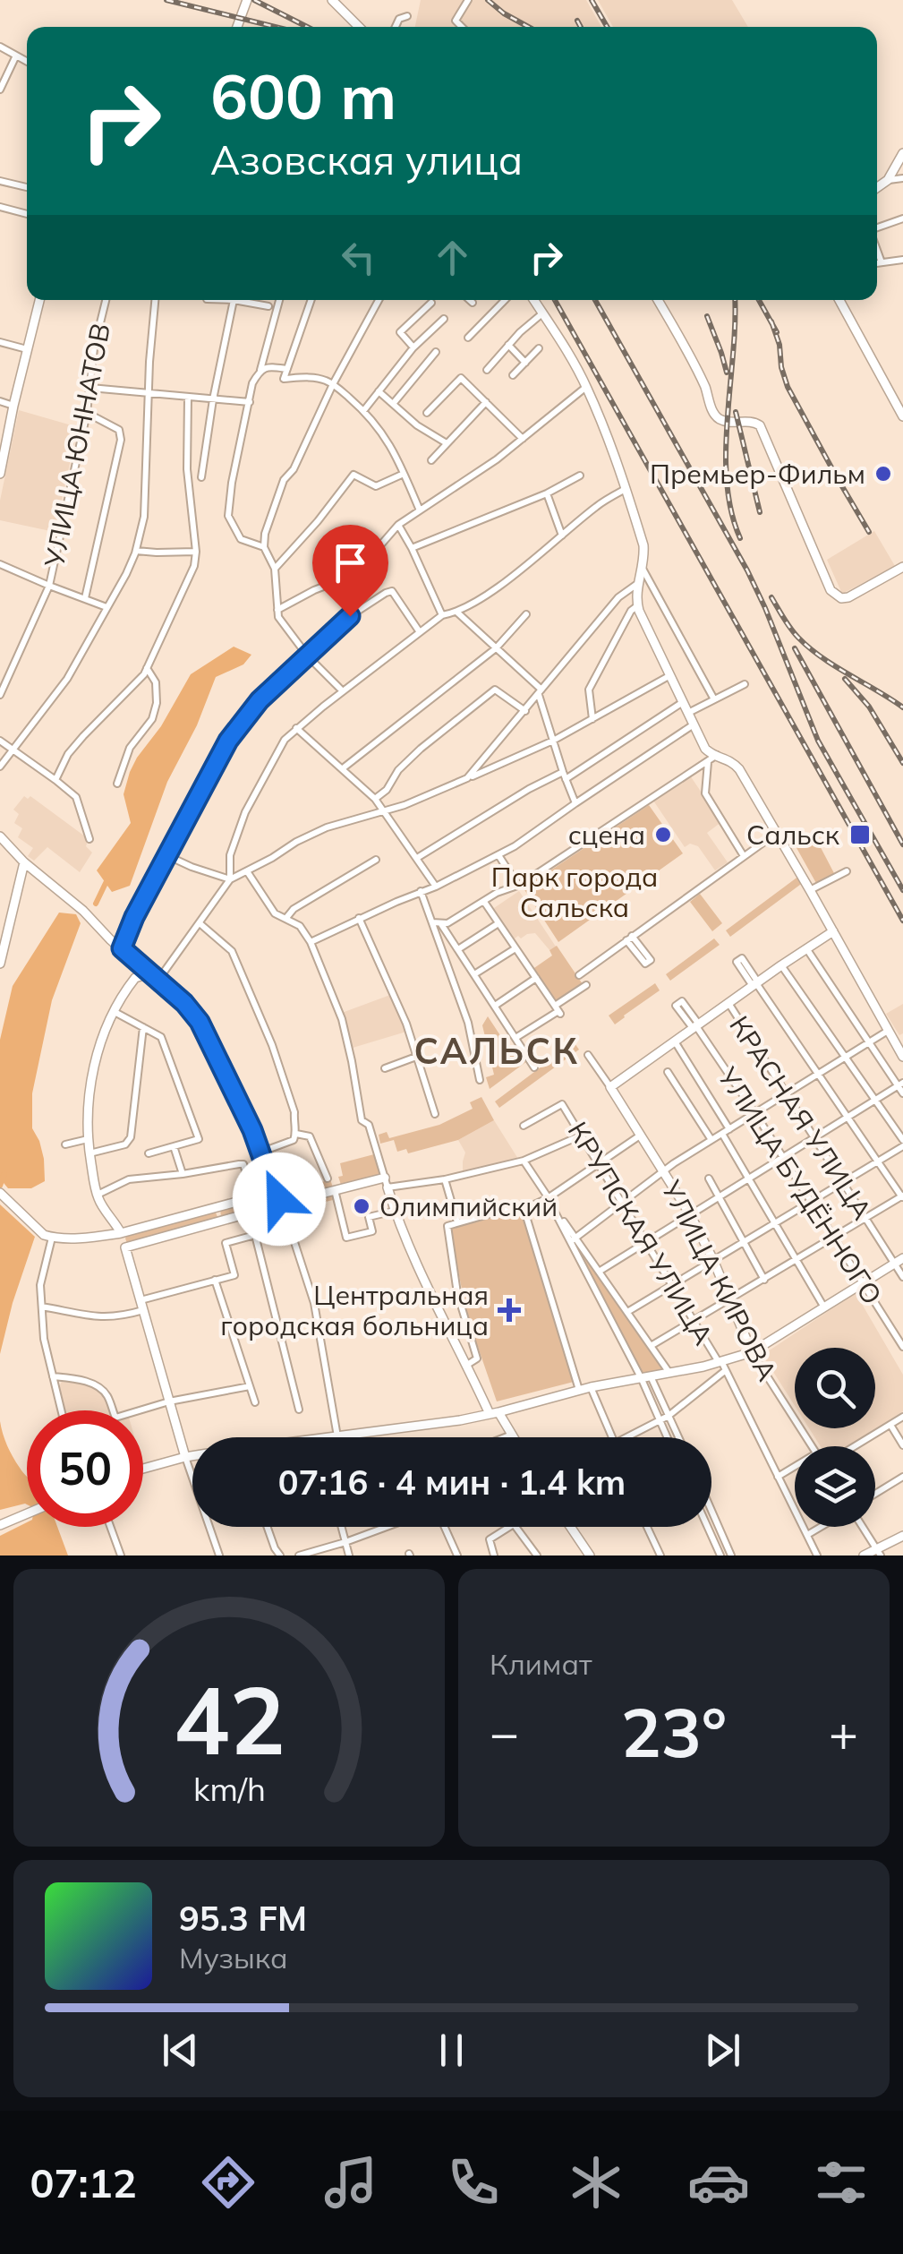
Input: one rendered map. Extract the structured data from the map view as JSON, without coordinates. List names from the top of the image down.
{
  "streets": {
    "main road": ["УЛИЦА КИРОВА"],
    "street": [
      "УЛИЦА ЮННАТОВ",
      "КРАСНАЯ УЛИЦА",
      "УЛИЦА БУДЁННОГО",
      "КРУПСКАЯ УЛИЦА"
    ]
  },
  "districts": ["САЛЬСК"],
  "parks": ["Парк города Сальска"],
  "places": {
    "other": ["Премьер-Фильм", "сцена", "Олимпийский"],
    "transit": ["Сальск"],
    "health": ["Центральная городская больница"]
  },
  "page": {
    "turn": ["600 m", "Азовская улица"],
    "limit": "50",
    "trip": "07:16 · 4 мин · 1.4 km",
    "tile": "Климат",
    "heat": ["−", "23°", "+"],
    "song": ["95.3 FM", "Музыка"],
    "tabs": "07:12",
    "gauge": ["42", "km/h"]
  }
}
